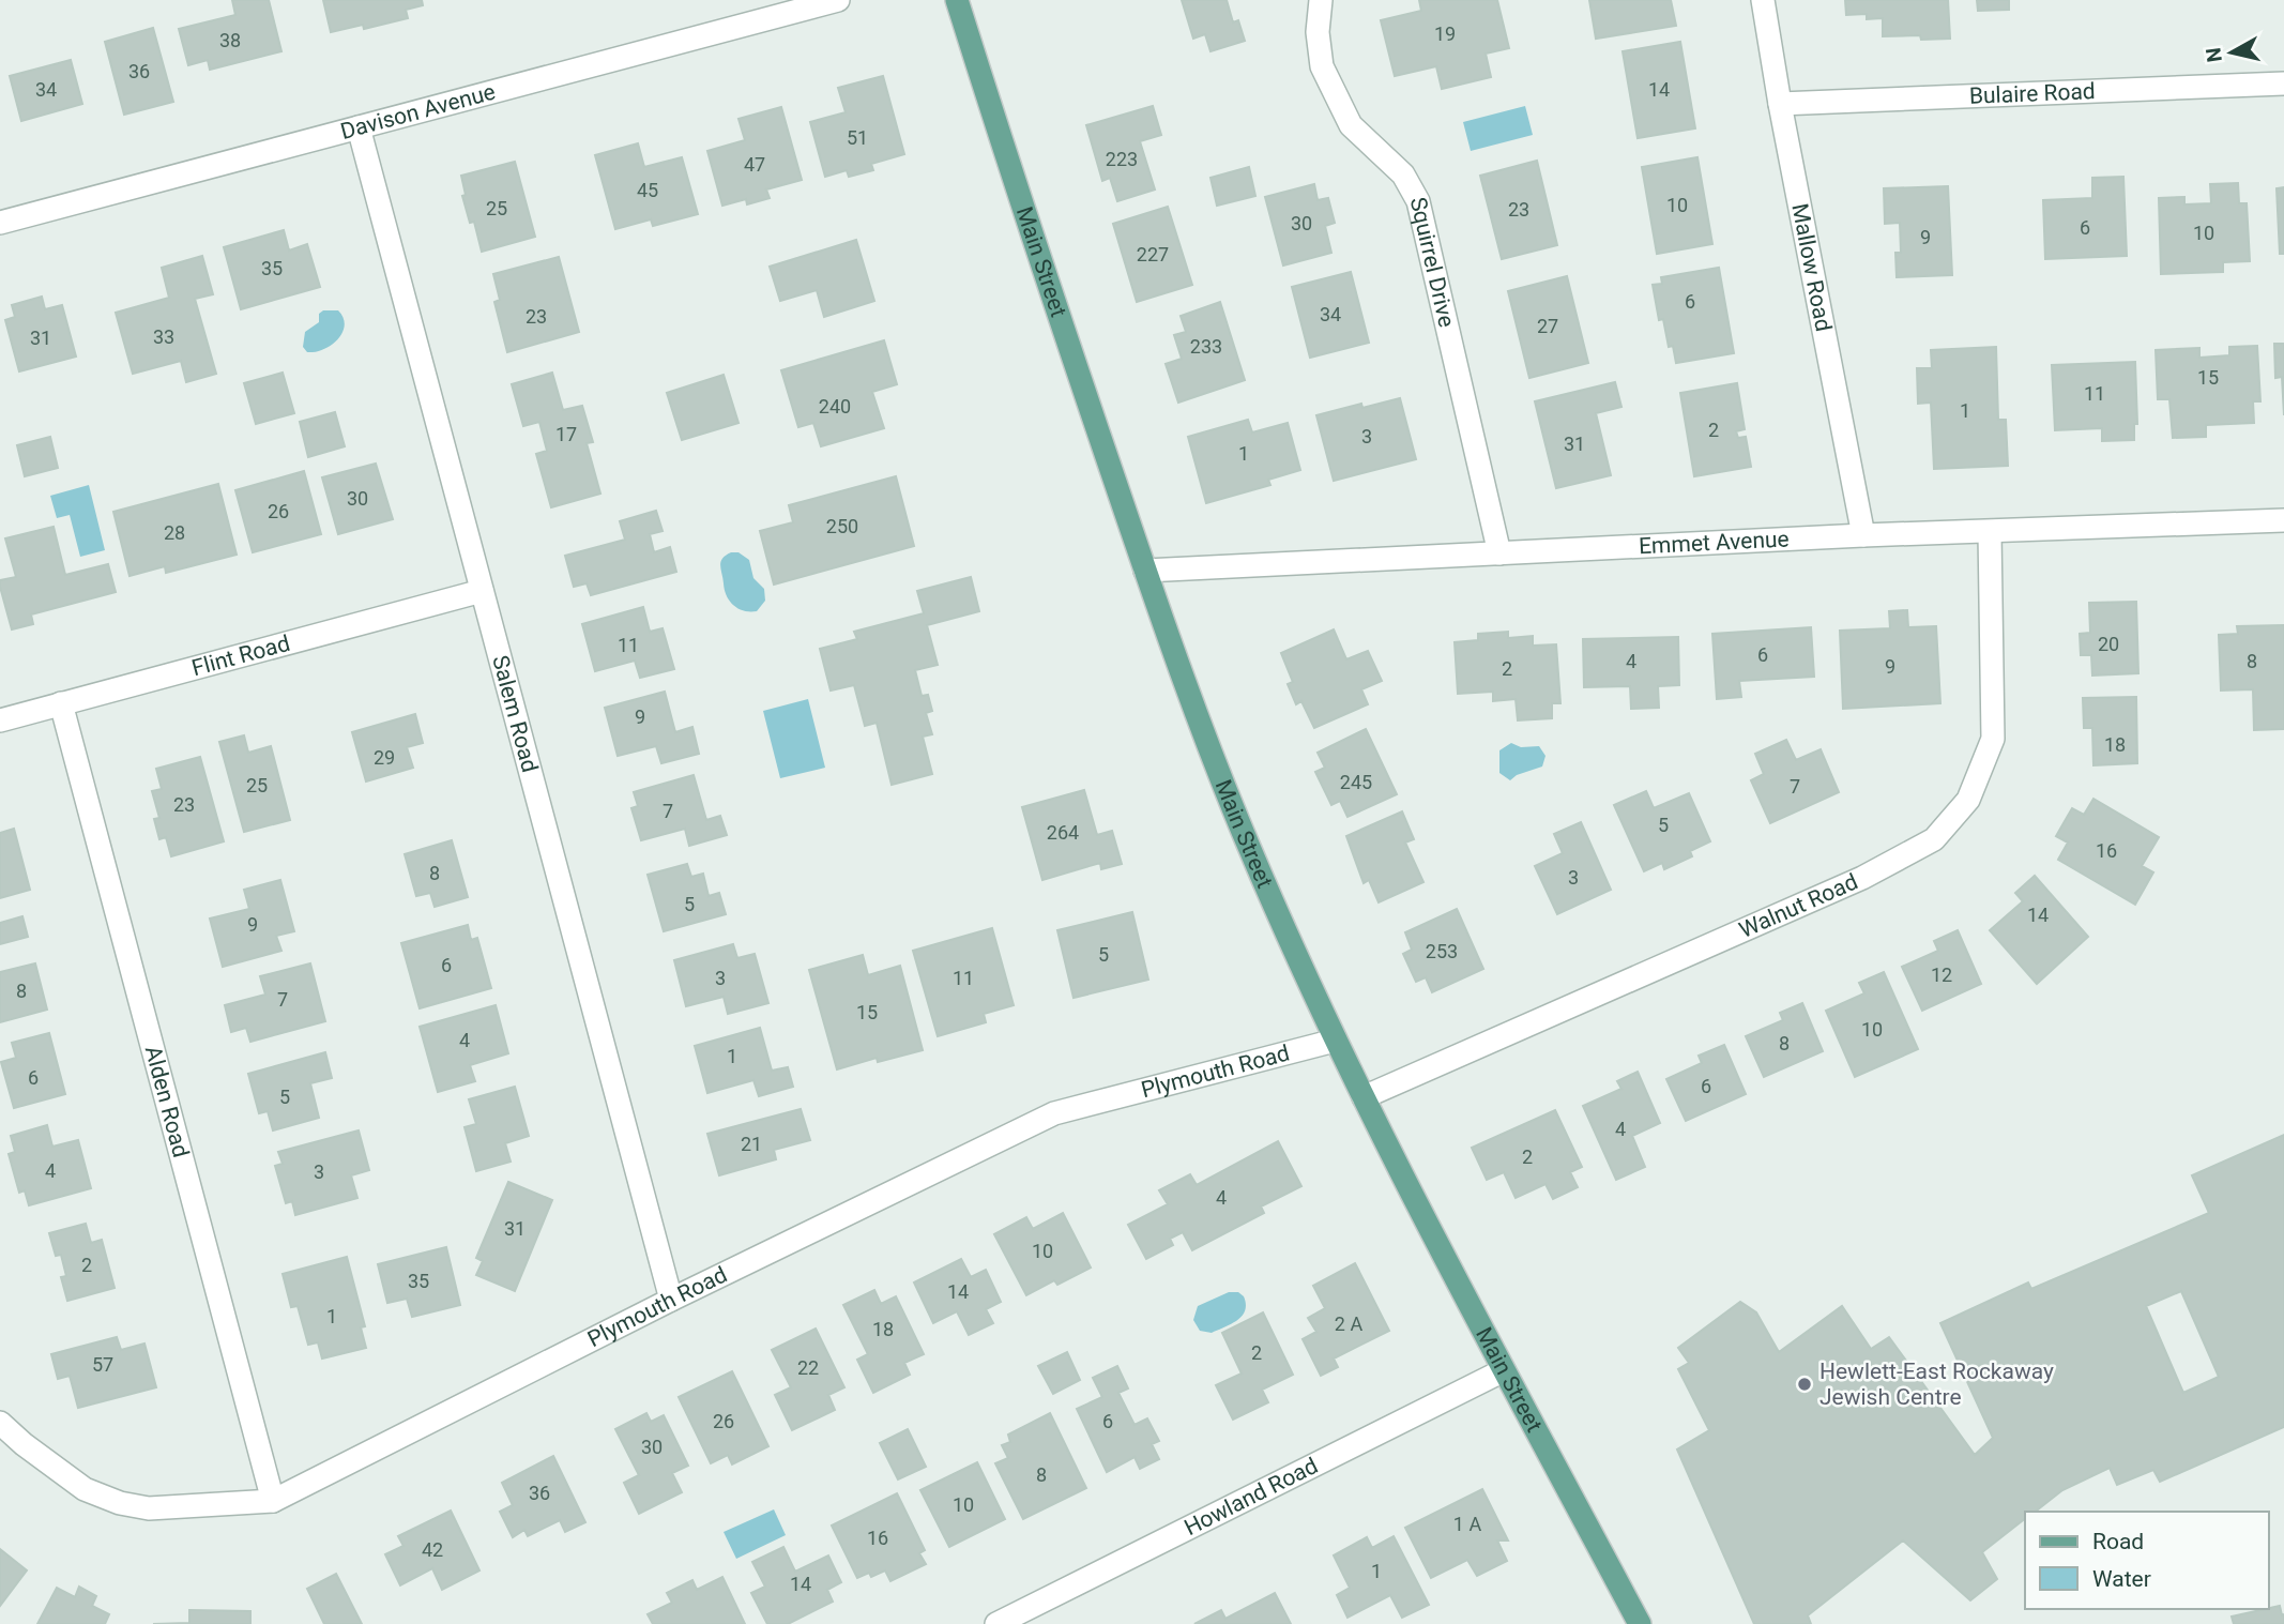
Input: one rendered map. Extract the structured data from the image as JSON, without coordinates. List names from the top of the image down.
{
  "streets": {
    "main road": ["Main Street"],
    "street": [
      "Bulaire Road",
      "Davison Avenue",
      "Squirrel Drive",
      "Mallow Road",
      "Emmet Avenue",
      "Flint Road",
      "Salem Road",
      "Walnut Road",
      "Plymouth Road",
      "Alden Road",
      "Howland Road"
    ]
  },
  "crossings": [
    ["Bulaire Road", "Mallow Road"],
    ["Davison Avenue", "Salem Road"],
    ["Main Street", "Emmet Avenue"],
    ["Main Street", "Walnut Road"],
    ["Main Street", "Plymouth Road"],
    ["Main Street", "Howland Road"],
    ["Squirrel Drive", "Emmet Avenue"],
    ["Mallow Road", "Emmet Avenue"],
    ["Emmet Avenue", "Walnut Road"],
    ["Flint Road", "Salem Road"],
    ["Flint Road", "Alden Road"],
    ["Salem Road", "Plymouth Road"],
    ["Plymouth Road", "Alden Road"]
  ],
  "places": ["Hewlett-East Rockaway Jewish Centre"],
  "house_numbers": [
    "19",
    "38",
    "36",
    "34",
    "14",
    "51",
    "223",
    "47",
    "45",
    "10",
    "25",
    "23",
    "30",
    "6",
    "10",
    "9",
    "227",
    "35",
    "6",
    "34",
    "23",
    "27",
    "33",
    "31",
    "233",
    "15",
    "11",
    "240",
    "1",
    "2",
    "17",
    "3",
    "31",
    "1",
    "30",
    "26",
    "250",
    "28",
    "20",
    "11",
    "6",
    "4",
    "8",
    "9",
    "2",
    "9",
    "18",
    "29",
    "245",
    "25",
    "7",
    "23",
    "7",
    "5",
    "264",
    "16",
    "8",
    "3",
    "5",
    "14",
    "9",
    "253",
    "5",
    "6",
    "12",
    "3",
    "11",
    "8",
    "7",
    "15",
    "10",
    "4",
    "8",
    "1",
    "6",
    "6",
    "5",
    "4",
    "21",
    "2",
    "4",
    "3",
    "4",
    "31",
    "10",
    "2",
    "35",
    "14",
    "1",
    "2 A",
    "18",
    "2",
    "57",
    "22",
    "26",
    "6",
    "30",
    "8",
    "36",
    "10",
    "1 A",
    "16",
    "42",
    "1",
    "14"
  ],
  "legend": ["Road", "Water"],
  "north": "left"
}
